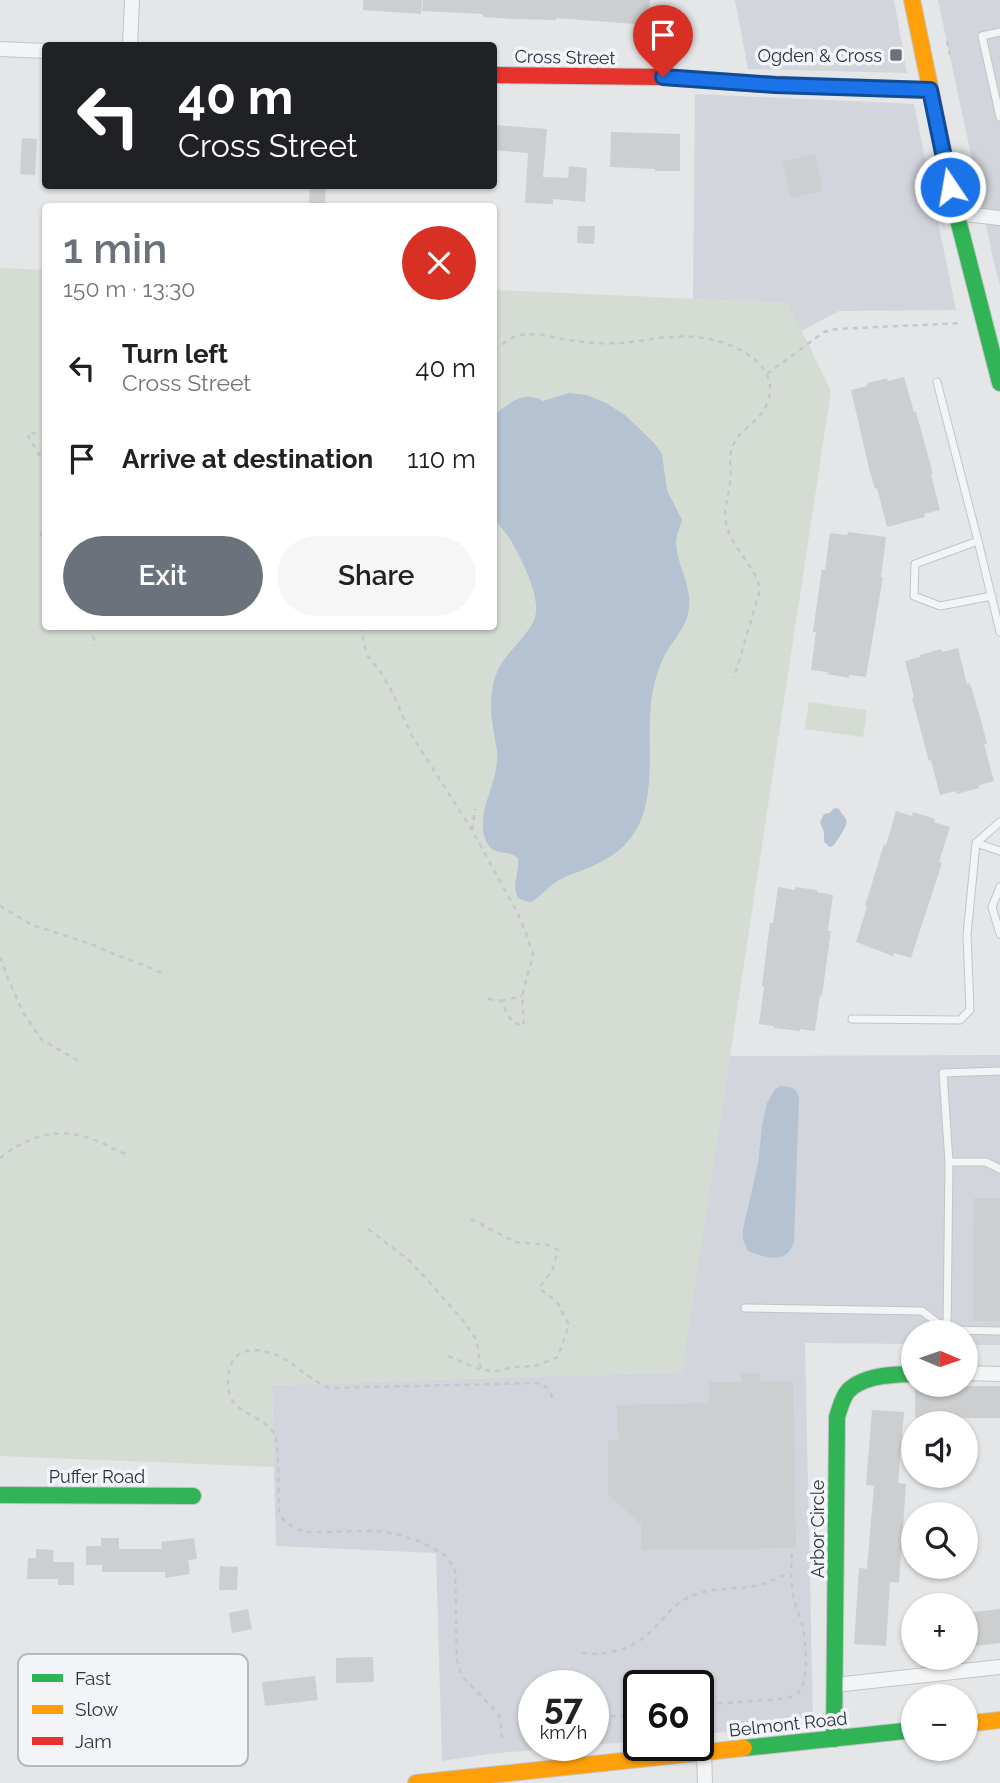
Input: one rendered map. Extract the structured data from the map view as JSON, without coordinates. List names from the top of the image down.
{
  "streets": {
    "street": [
      "Cross Street",
      "Puffer Road",
      "Arbor Circle",
      "Belmont Road"
    ]
  },
  "crossings": [
    ["Arbor Circle", "Belmont Road"]
  ],
  "places": {
    "transit": ["Ogden & Cross"]
  },
  "legend": ["Fast", "Slow", "Jam"],
  "north": "right",
  "page": {
    "turn": ["40 m", "Cross Street"],
    "heading": ["1 min", "150 m · 13:30"],
    "list": [
      {
        "name": "Turn left",
        "note": "Cross Street",
        "value": "40 m"
      },
      {
        "name": "Arrive at destination",
        "value": "110 m"
      }
    ],
    "buttons": ["Exit", "Share"],
    "map_buttons": ["+", "−"],
    "speed": "57 km/h",
    "limit": "60"
  }
}
